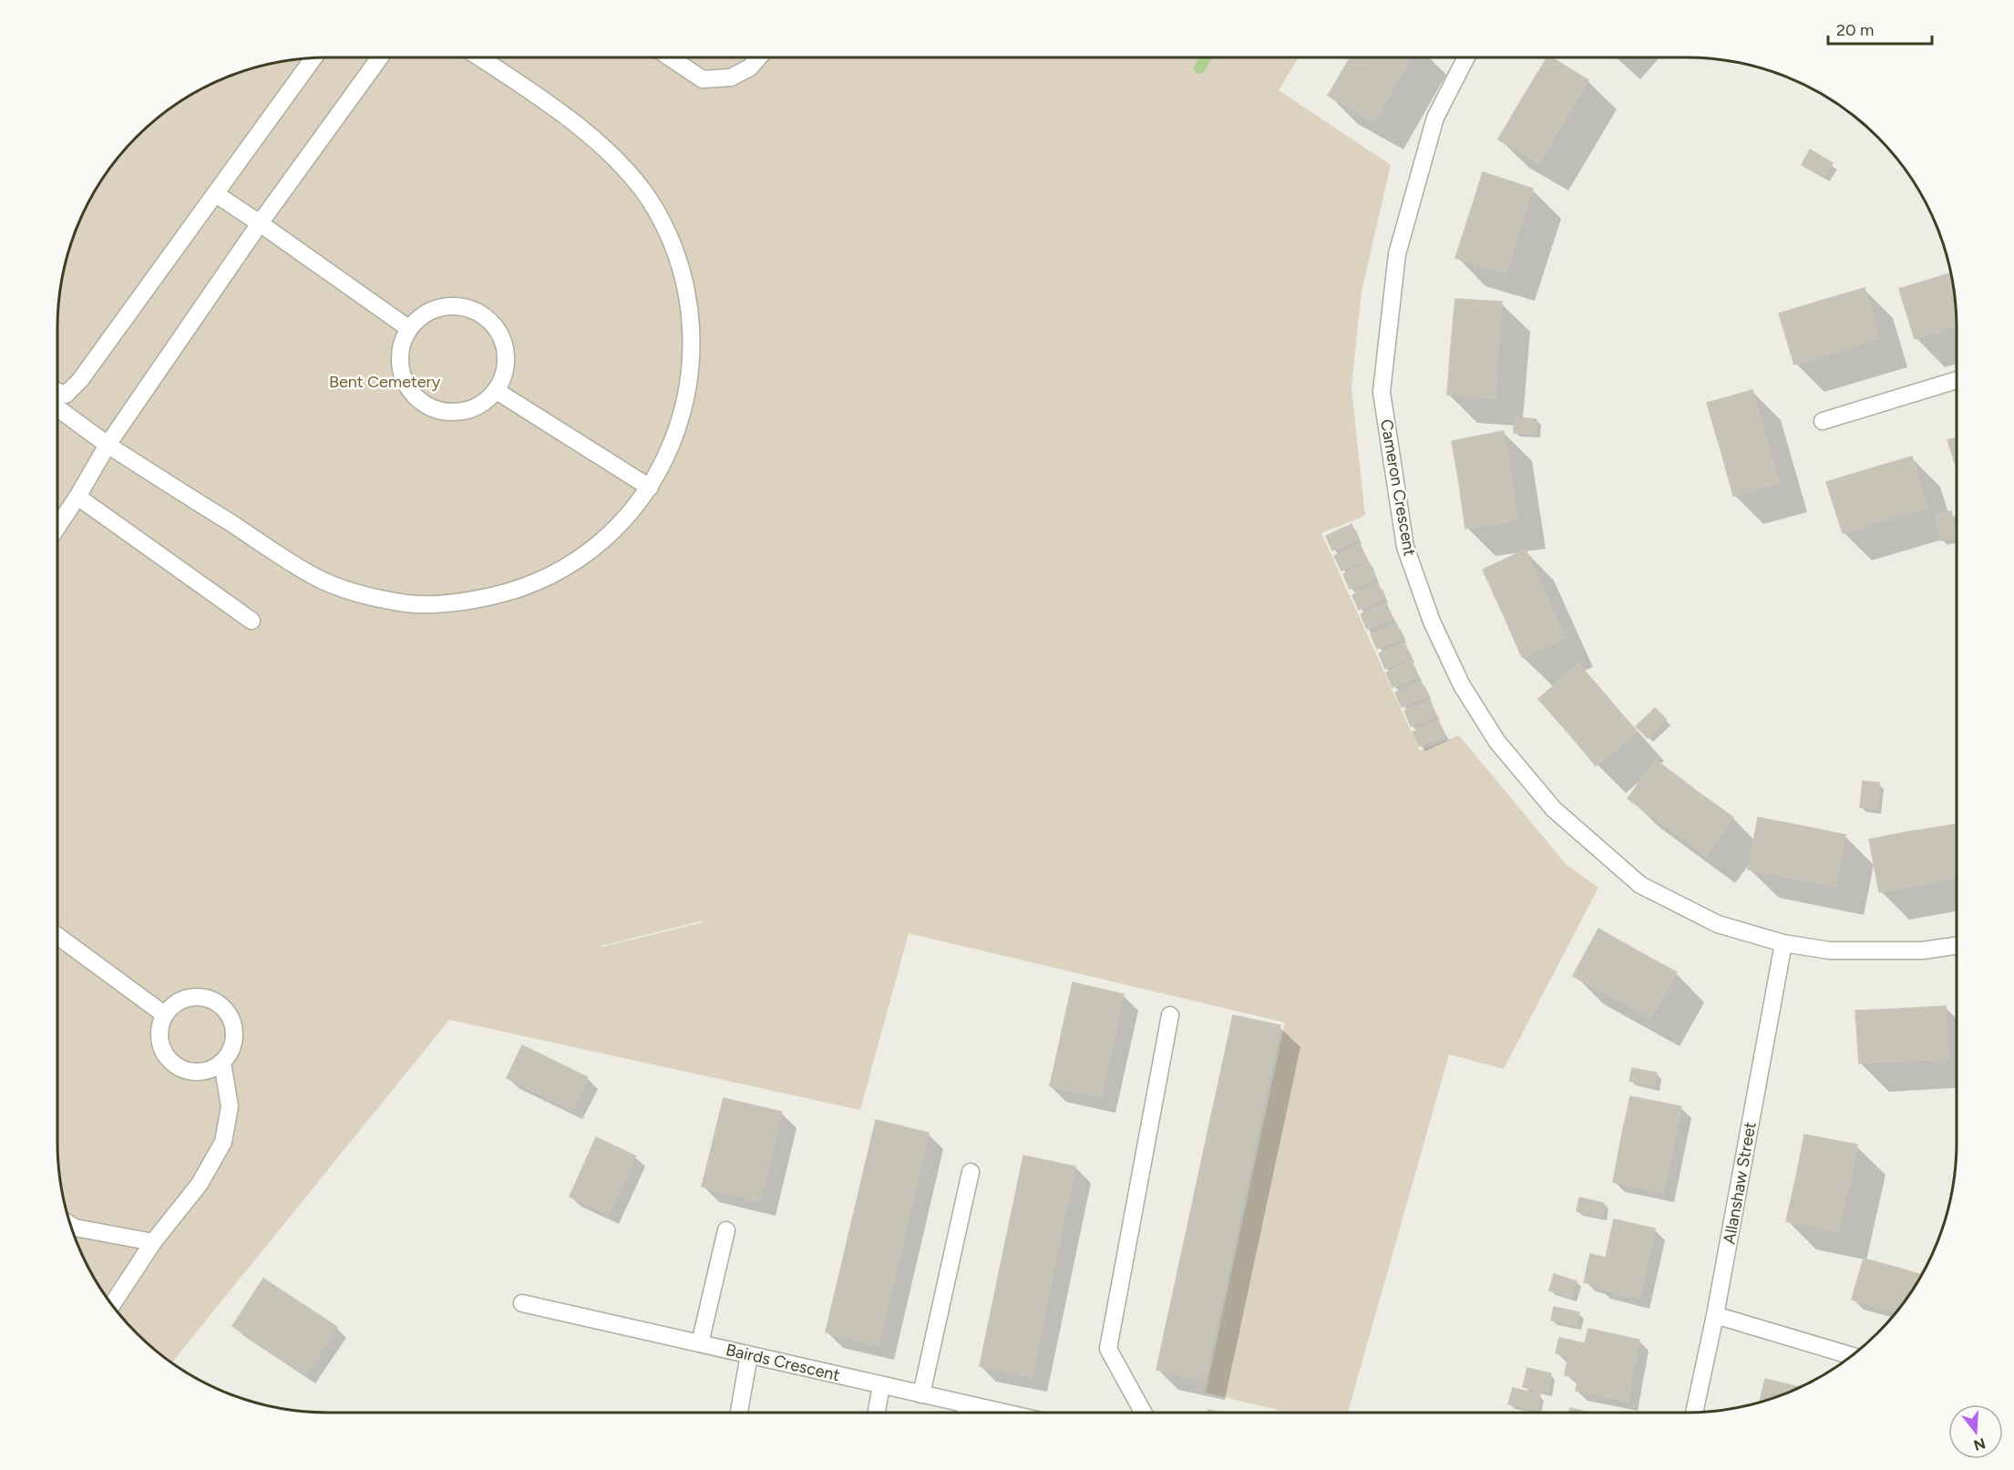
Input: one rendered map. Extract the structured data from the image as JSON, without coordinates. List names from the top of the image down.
{
  "streets": {
    "street": ["Cameron Crescent", "Allanshaw Street", "Bairds Crescent"]
  },
  "crossings": [
    ["Cameron Crescent", "Allanshaw Street"]
  ],
  "parks": ["Bent Cemetery"],
  "scale_bar": "20 m",
  "north": "bottom"
}
